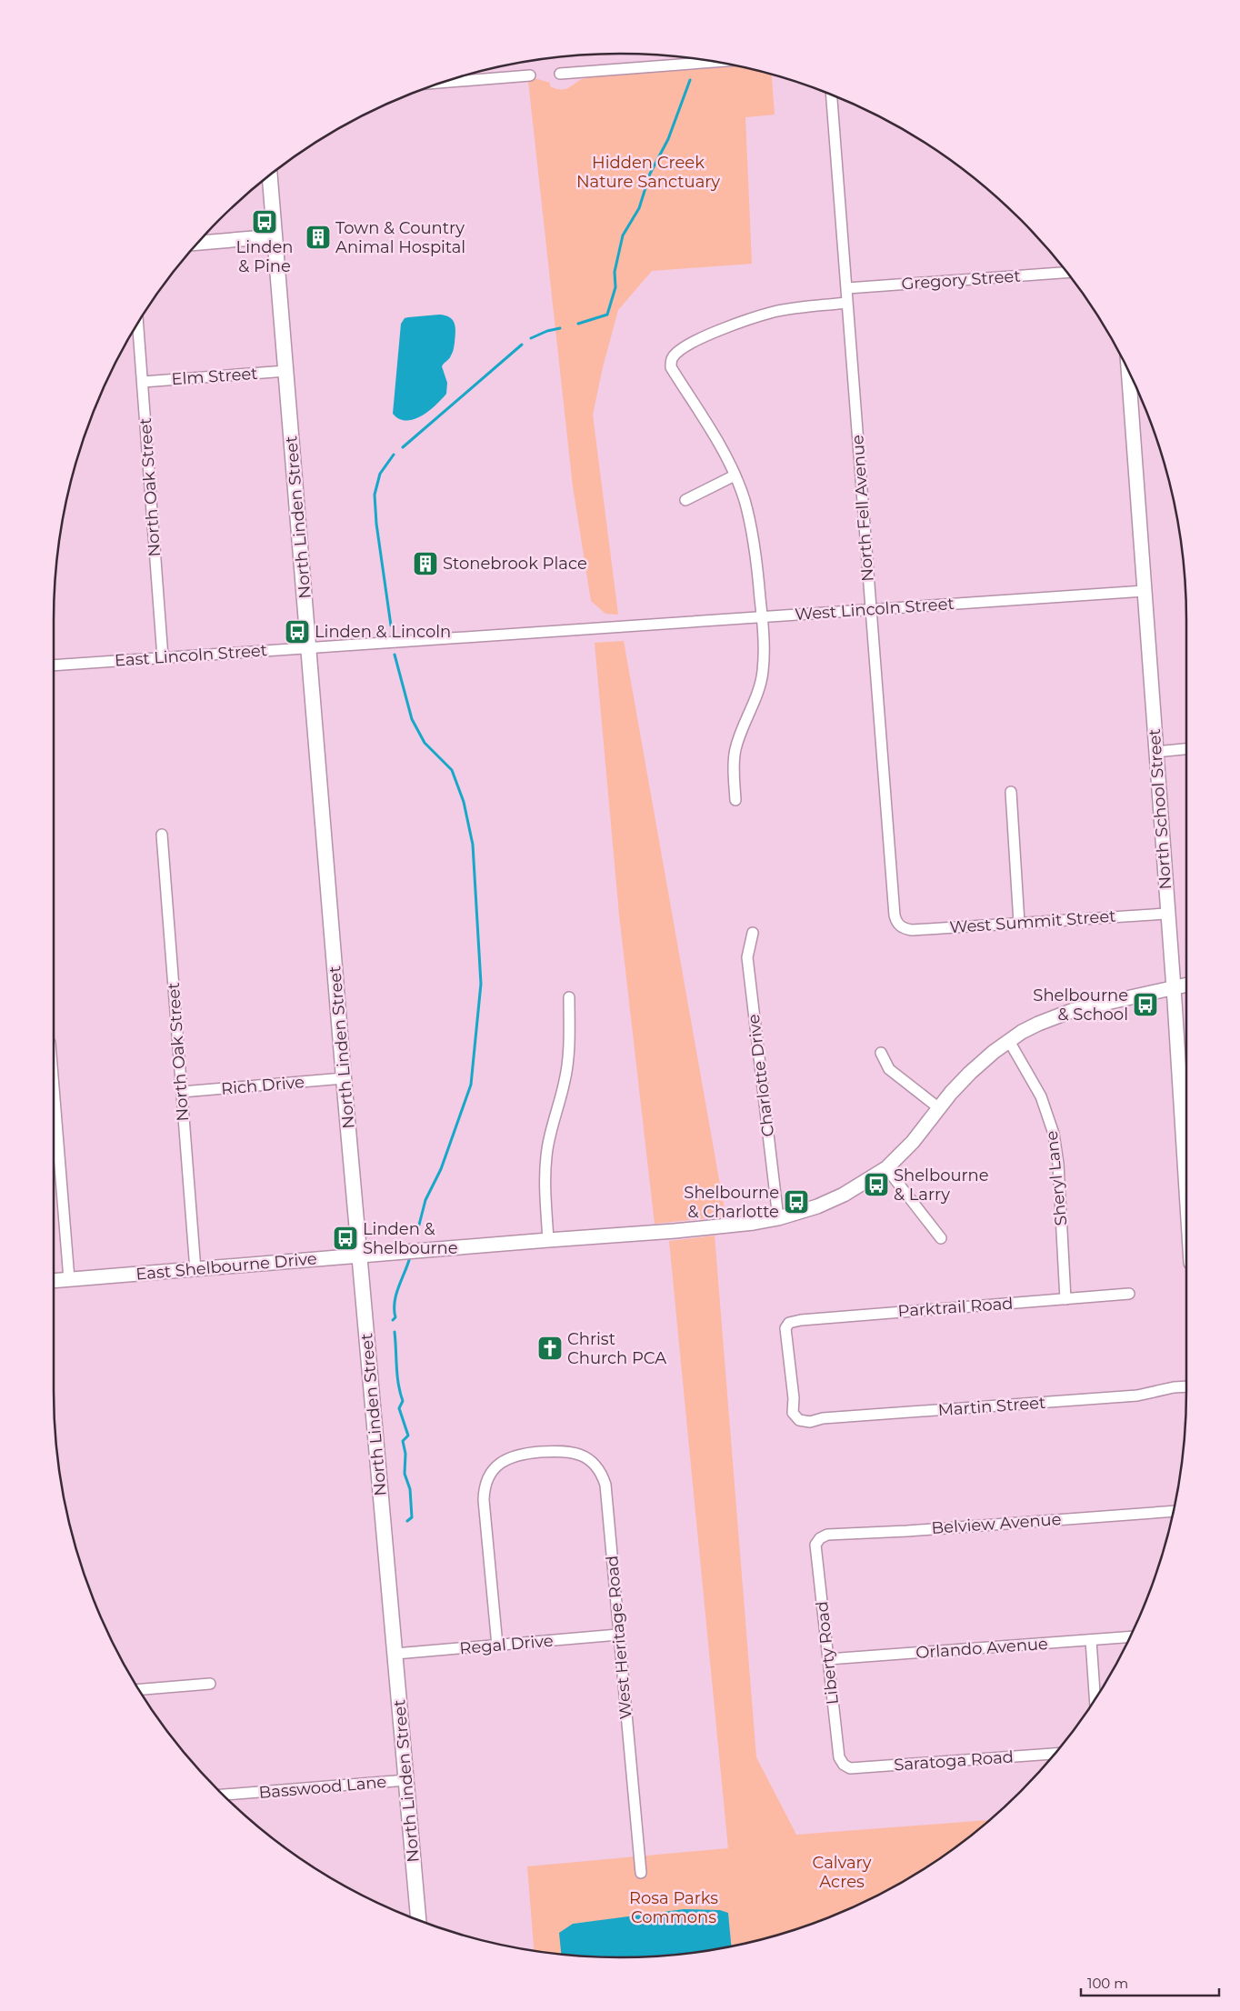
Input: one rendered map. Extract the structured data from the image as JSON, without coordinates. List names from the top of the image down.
{
  "streets": {
    "main road": ["North Linden Street"],
    "street": [
      "Gregory Street",
      "Elm Street",
      "North Oak Street",
      "North Fell Avenue",
      "West Lincoln Street",
      "East Lincoln Street",
      "North School Street",
      "West Summit Street",
      "Charlotte Drive",
      "Rich Drive",
      "Sheryl Lane",
      "East Shelbourne Drive",
      "Parktrail Road",
      "Martin Street",
      "Belview Avenue",
      "West Heritage Road",
      "Regal Drive",
      "Orlando Avenue",
      "Liberty Road",
      "Saratoga Road",
      "Basswood Lane"
    ]
  },
  "crossings": [
    ["Gregory Street", "North Fell Avenue"],
    ["Elm Street", "North Oak Street"],
    ["Elm Street", "North Linden Street"],
    ["North Oak Street", "East Lincoln Street"],
    ["North Oak Street", "Rich Drive"],
    ["North Oak Street", "East Shelbourne Drive"],
    ["North Fell Avenue", "West Lincoln Street"],
    ["North Fell Avenue", "West Summit Street"],
    ["North Linden Street", "East Lincoln Street"],
    ["North Linden Street", "Rich Drive"],
    ["North Linden Street", "East Shelbourne Drive"],
    ["North Linden Street", "Regal Drive"],
    ["North Linden Street", "Basswood Lane"],
    ["West Lincoln Street", "East Lincoln Street"],
    ["West Lincoln Street", "North School Street"],
    ["North School Street", "West Summit Street"],
    ["North School Street", "East Shelbourne Drive"],
    ["Charlotte Drive", "East Shelbourne Drive"],
    ["Sheryl Lane", "East Shelbourne Drive"],
    ["Sheryl Lane", "Parktrail Road"],
    ["Parktrail Road", "Martin Street"],
    ["Belview Avenue", "Liberty Road"],
    ["West Heritage Road", "Regal Drive"],
    ["Orlando Avenue", "Liberty Road"],
    ["Liberty Road", "Saratoga Road"]
  ],
  "parks": ["Hidden Creek Nature Sanctuary", "Calvary Acres", "Rosa Parks Commons"],
  "places": {
    "bus stop": [
      "Linden & Pine",
      "Linden & Lincoln",
      "Shelbourne & School",
      "Shelbourne & Larry",
      "Shelbourne & Charlotte",
      "Linden & Shelbourne"
    ],
    "building": ["Town & Country Animal Hospital", "Stonebrook Place"],
    "church": ["Christ Church PCA"]
  },
  "scale_bar": "100 m"
}
